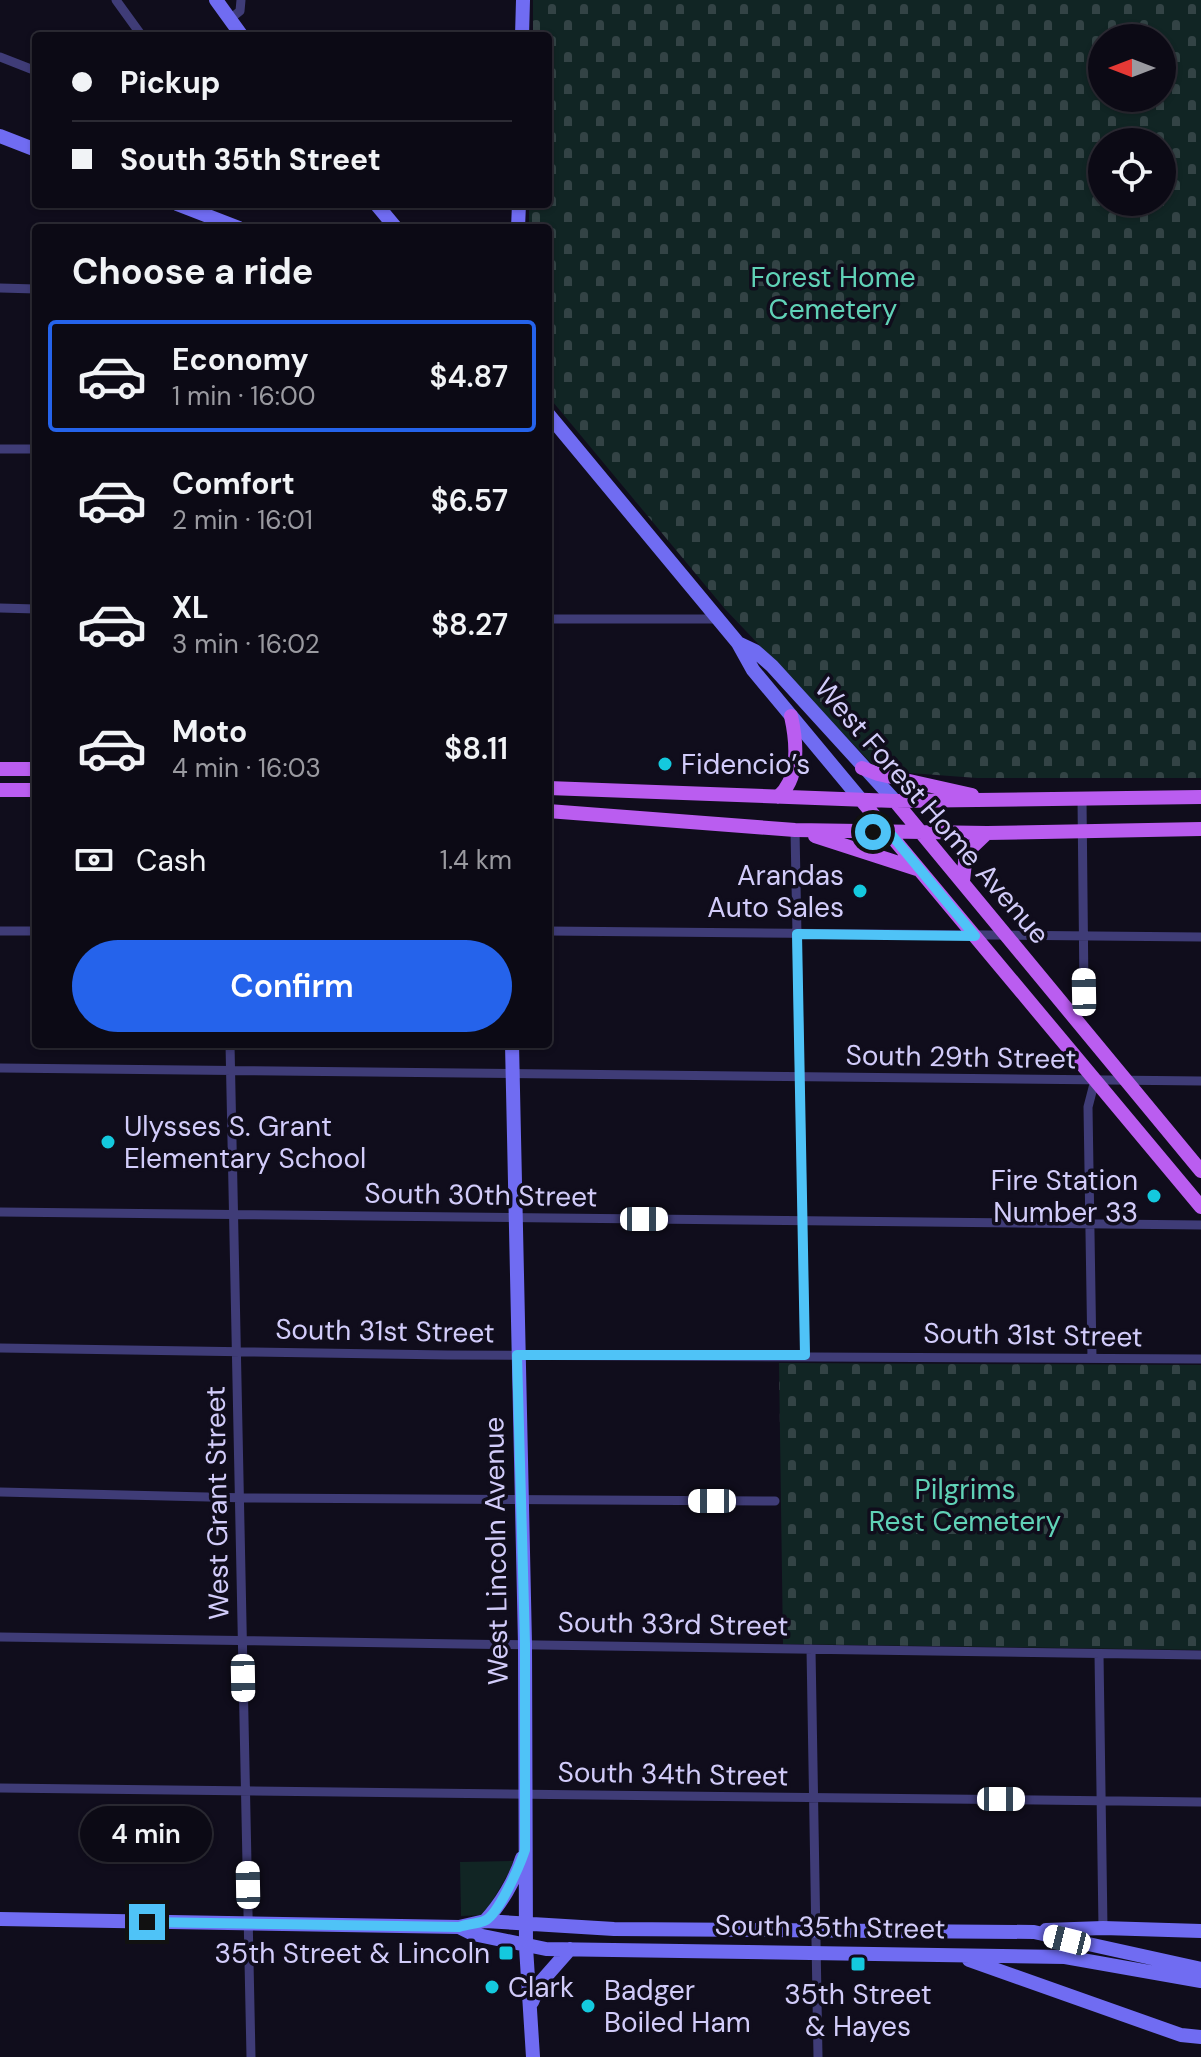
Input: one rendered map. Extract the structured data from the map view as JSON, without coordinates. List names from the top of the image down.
{
  "streets": {
    "main road": ["West Forest Home Avenue", "West Lincoln Avenue", "South 35th Street"],
    "street": [
      "South 29th Street",
      "South 30th Street",
      "South 31st Street",
      "West Grant Street",
      "South 33rd Street",
      "South 34th Street"
    ]
  },
  "crossings": [
    ["West Forest Home Avenue", "South 29th Street"],
    ["South 29th Street", "West Grant Street"],
    ["South 29th Street", "West Lincoln Avenue"],
    ["South 30th Street", "West Grant Street"],
    ["South 30th Street", "West Lincoln Avenue"],
    ["South 31st Street", "West Grant Street"],
    ["South 31st Street", "West Lincoln Avenue"],
    ["West Grant Street", "South 33rd Street"],
    ["West Grant Street", "South 34th Street"],
    ["West Grant Street", "South 35th Street"],
    ["West Lincoln Avenue", "South 33rd Street"],
    ["West Lincoln Avenue", "South 34th Street"],
    ["West Lincoln Avenue", "South 35th Street"]
  ],
  "parks": ["Forest Home Cemetery", "Pilgrims Rest Cemetery"],
  "places": {
    "other": [
      "Fidencio’s",
      "Arandas Auto Sales",
      "Ulysses S. Grant Elementary School",
      "Fire Station Number 33",
      "Clark",
      "Badger Boiled Ham"
    ],
    "transit": ["35th Street & Lincoln", "35th Street & Hayes"]
  },
  "north": "left",
  "page": {
    "banner": ["Pickup", "South 35th Street"],
    "heading": "Choose a ride",
    "list": [
      {
        "name": "Economy",
        "note": "1 min · 16:00",
        "value": "$4.87"
      },
      {
        "name": "Comfort",
        "note": "2 min · 16:01",
        "value": "$6.57"
      },
      {
        "name": "XL",
        "note": "3 min · 16:02",
        "value": "$8.27"
      },
      {
        "name": "Moto",
        "note": "4 min · 16:03",
        "value": "$8.11"
      }
    ],
    "pay": ["Cash", "1.4 km"],
    "buttons": "Confirm",
    "bubble": "4 min"
  }
}
